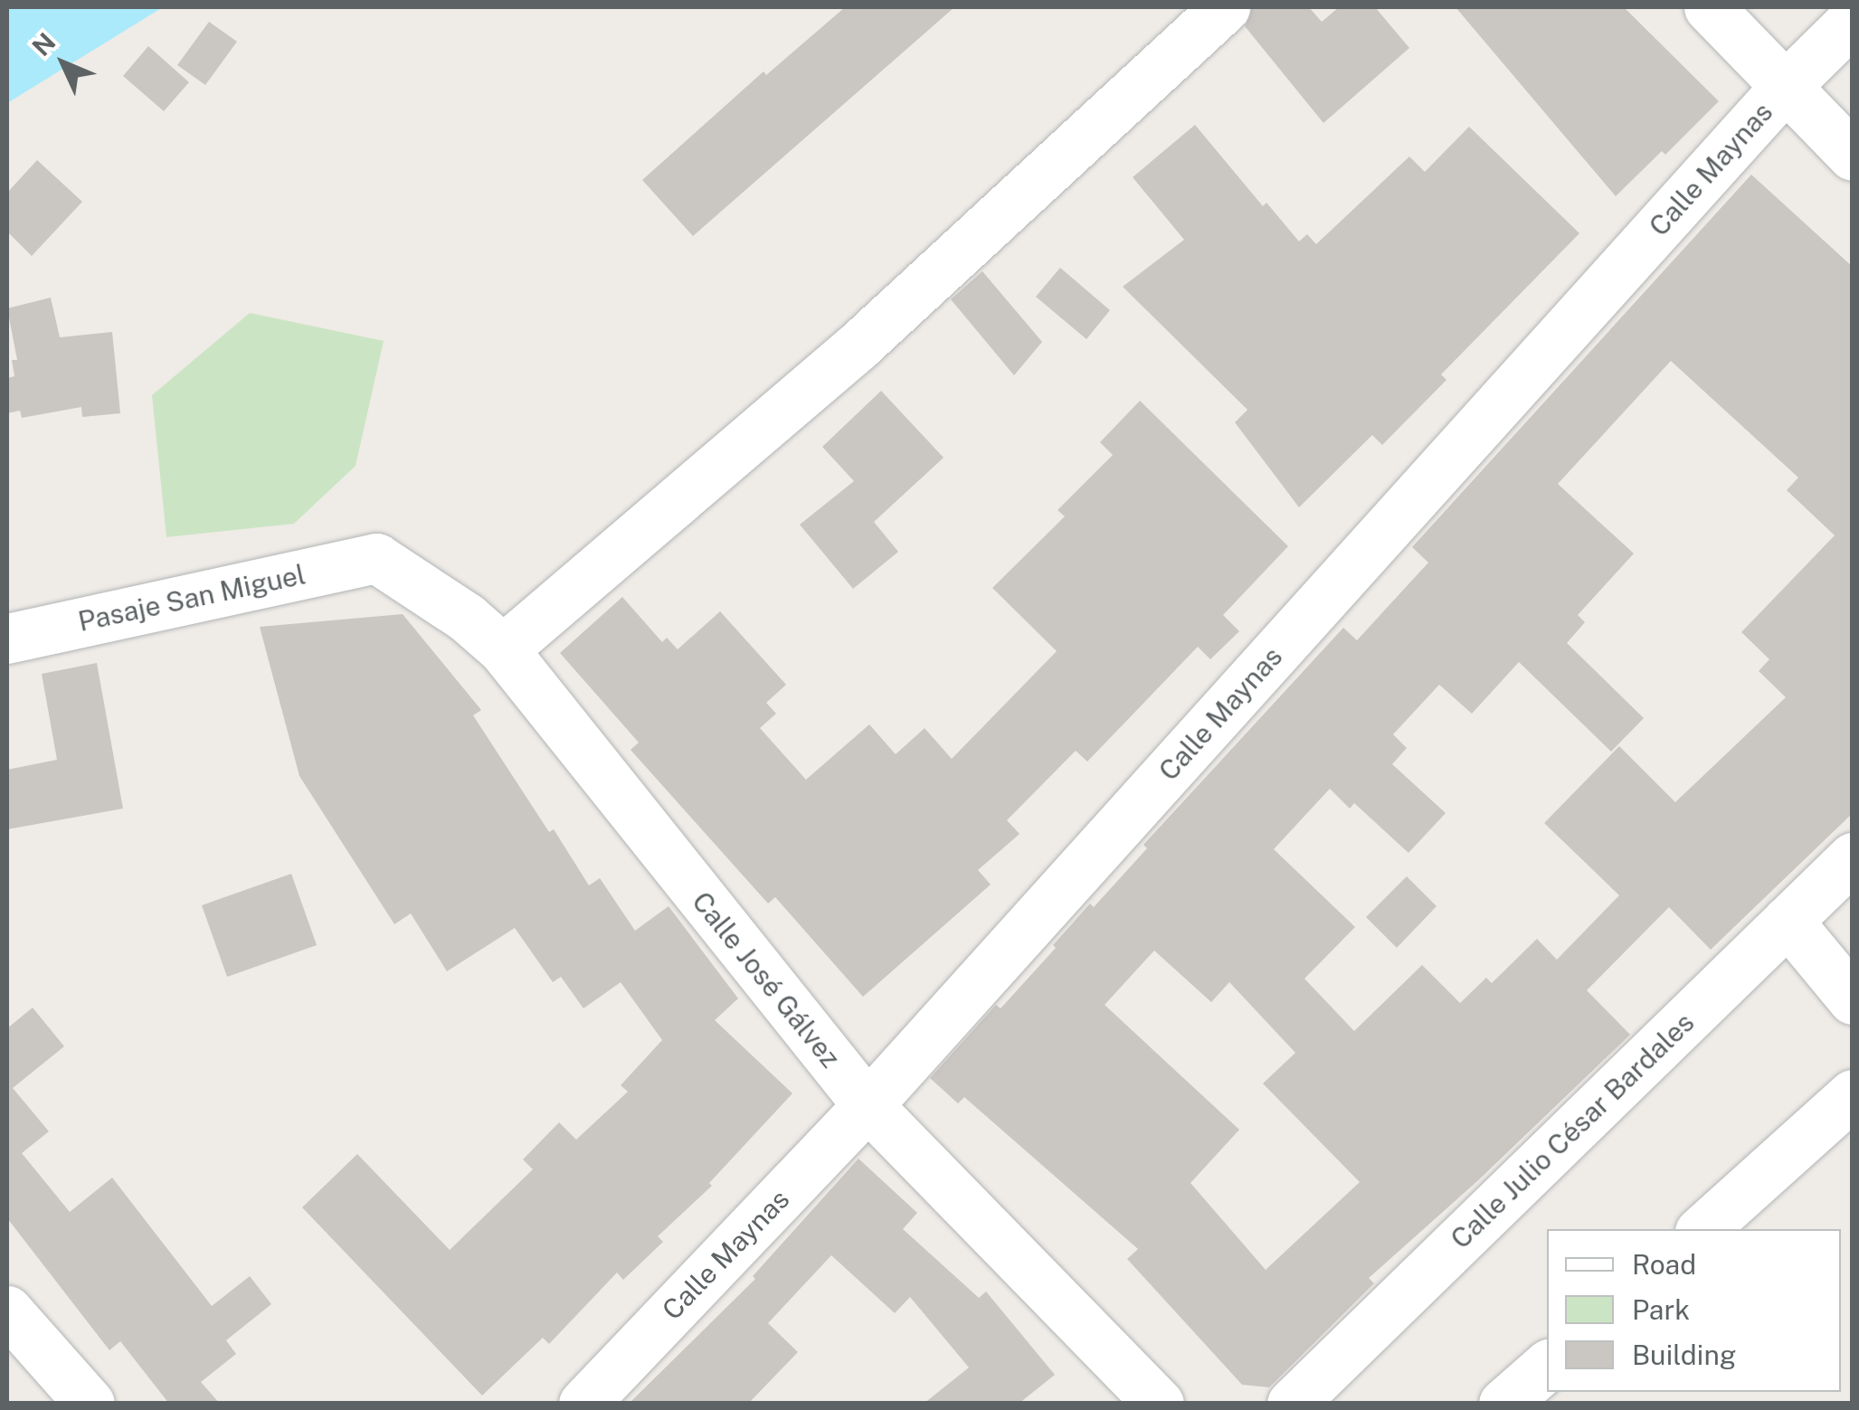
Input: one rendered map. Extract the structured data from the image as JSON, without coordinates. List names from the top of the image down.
{
  "streets": {
    "street": [
      "Calle Maynas",
      "Pasaje San Miguel",
      "Calle José Gálvez",
      "Calle Julio César Bardales"
    ]
  },
  "crossings": [
    ["Calle Maynas", "Calle José Gálvez"],
    ["Pasaje San Miguel", "Calle José Gálvez"]
  ],
  "legend": ["Road", "Park", "Building"],
  "north": "top left"
}
